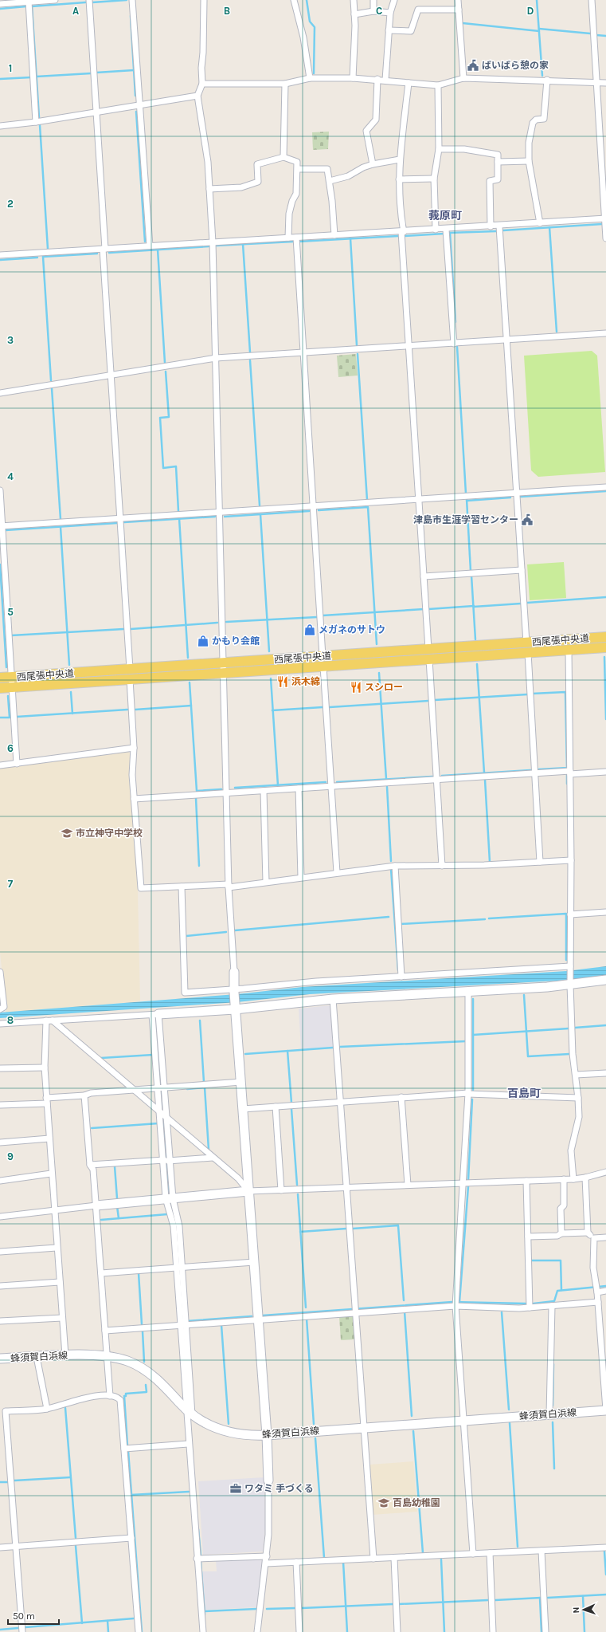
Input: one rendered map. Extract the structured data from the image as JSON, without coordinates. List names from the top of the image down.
{
  "streets": {
    "main road": ["西尾張中央道"],
    "street": ["蜂須賀白浜線"]
  },
  "districts": ["莪原町", "百島町"],
  "places": {
    "public building": ["ばいばら憩の家", "津島市生涯学習センター"],
    "shop": ["メガネのサトウ", "かもり会館"],
    "restaurant": ["浜木綿", "スシロー"],
    "school or university": ["市立神守中学校", "百島幼稚園"],
    "office": ["ワタミ 手づくる"]
  },
  "scale_bar": "50 m",
  "north": "left",
  "grid": {
    "columns": [
      "A",
      "B",
      "C",
      "D"
    ],
    "rows": [
      "1",
      "2",
      "3",
      "4",
      "5",
      "6",
      "7",
      "8",
      "9"
    ]
  }
}
